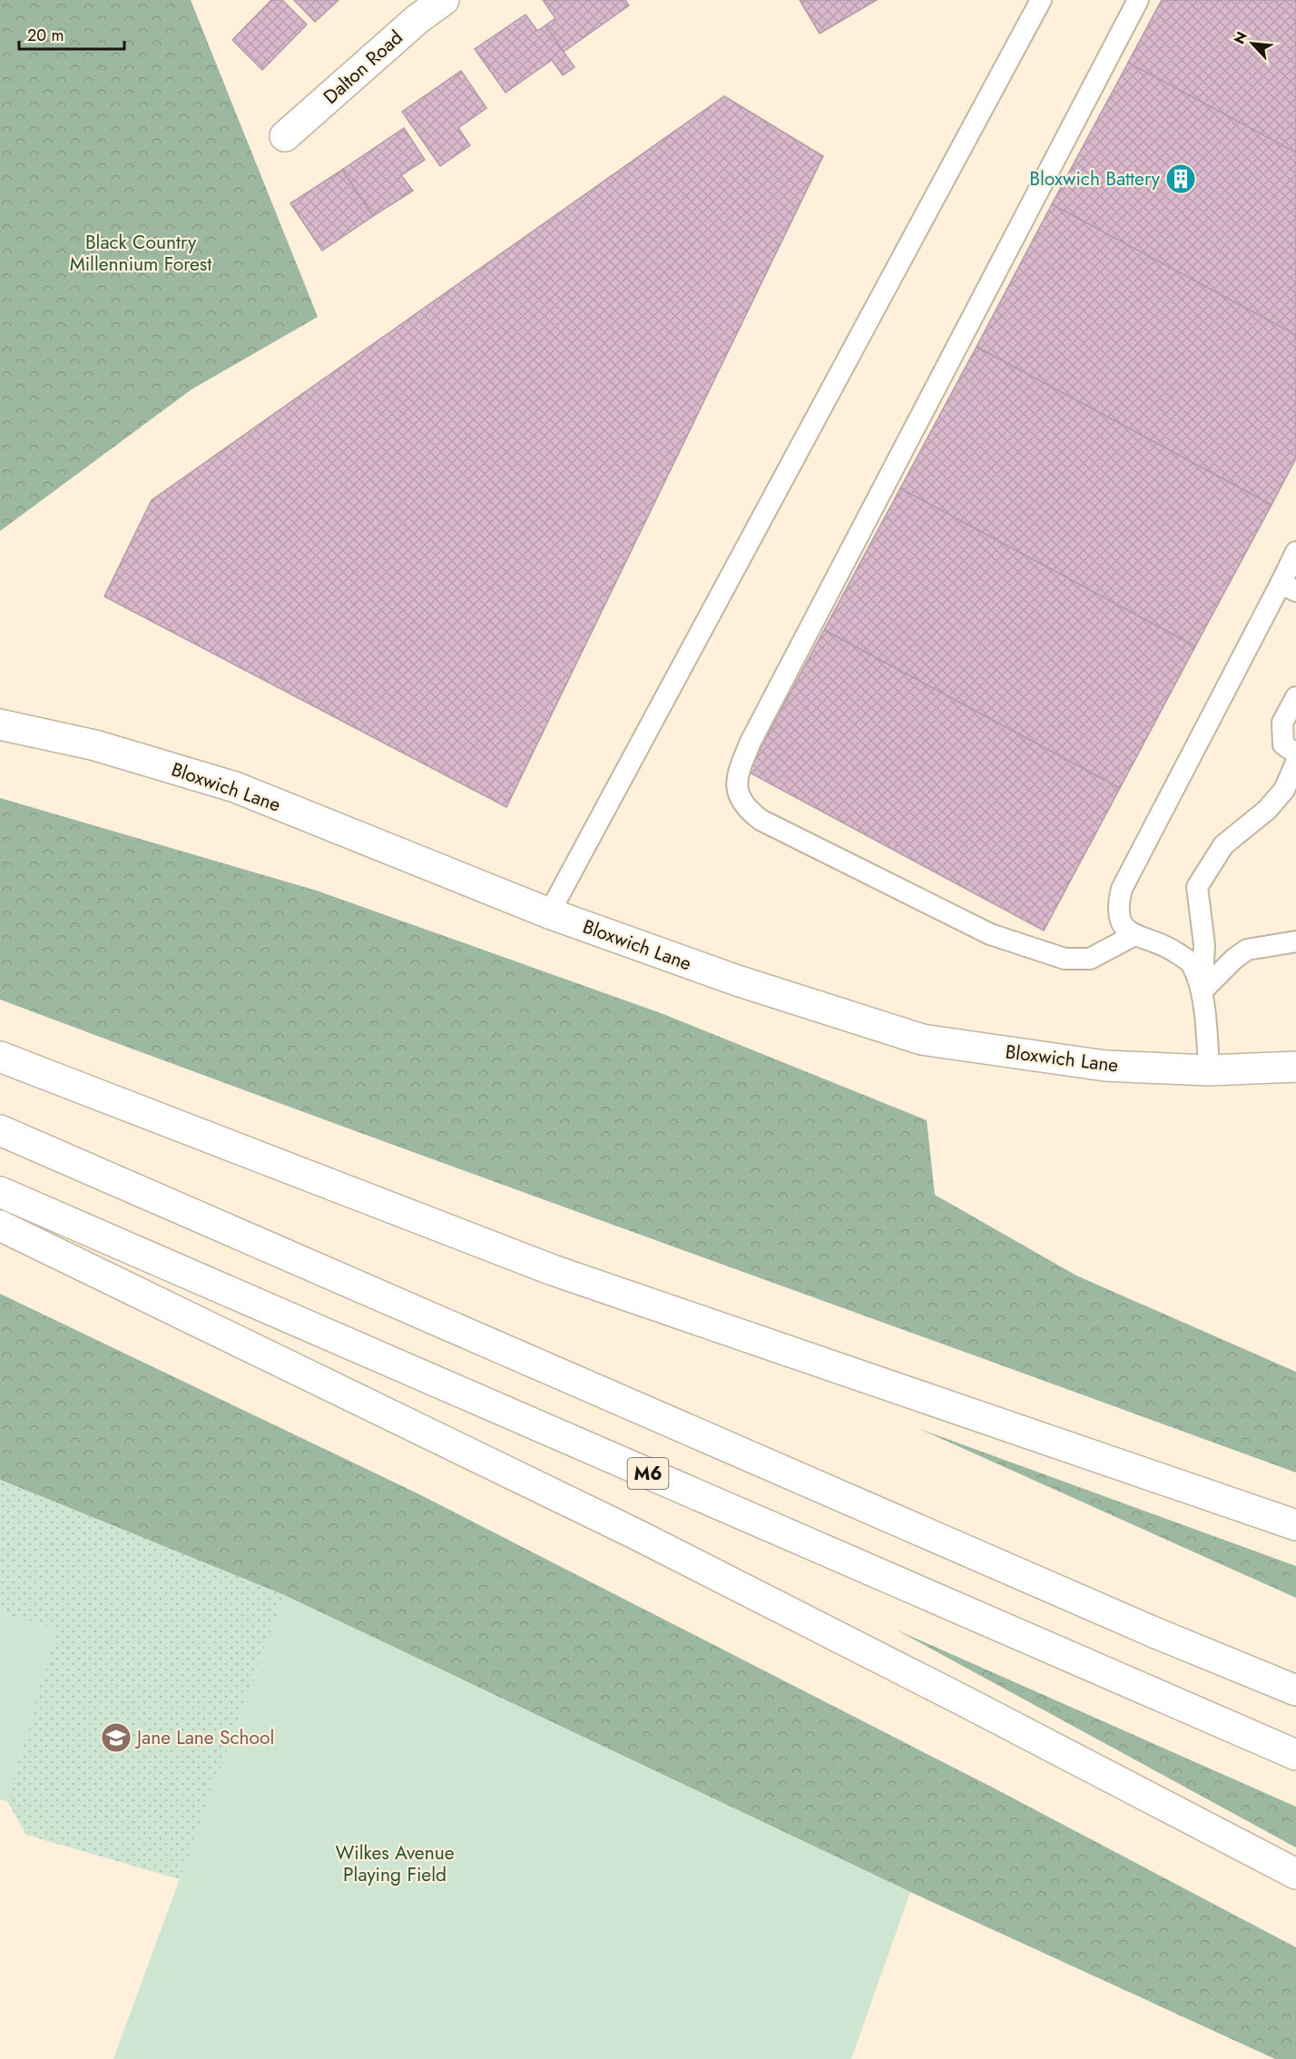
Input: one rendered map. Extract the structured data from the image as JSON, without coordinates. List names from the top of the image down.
{
  "streets": {
    "main road": ["Dalton Road", "Bloxwich Lane", "M6"]
  },
  "parks": ["Black Country Millennium Forest", "Wilkes Avenue Playing Field"],
  "places": {
    "building": ["Bloxwich Battery"],
    "school or university": ["Jane Lane School"]
  },
  "scale_bar": "20 m",
  "north": "top left"
}
